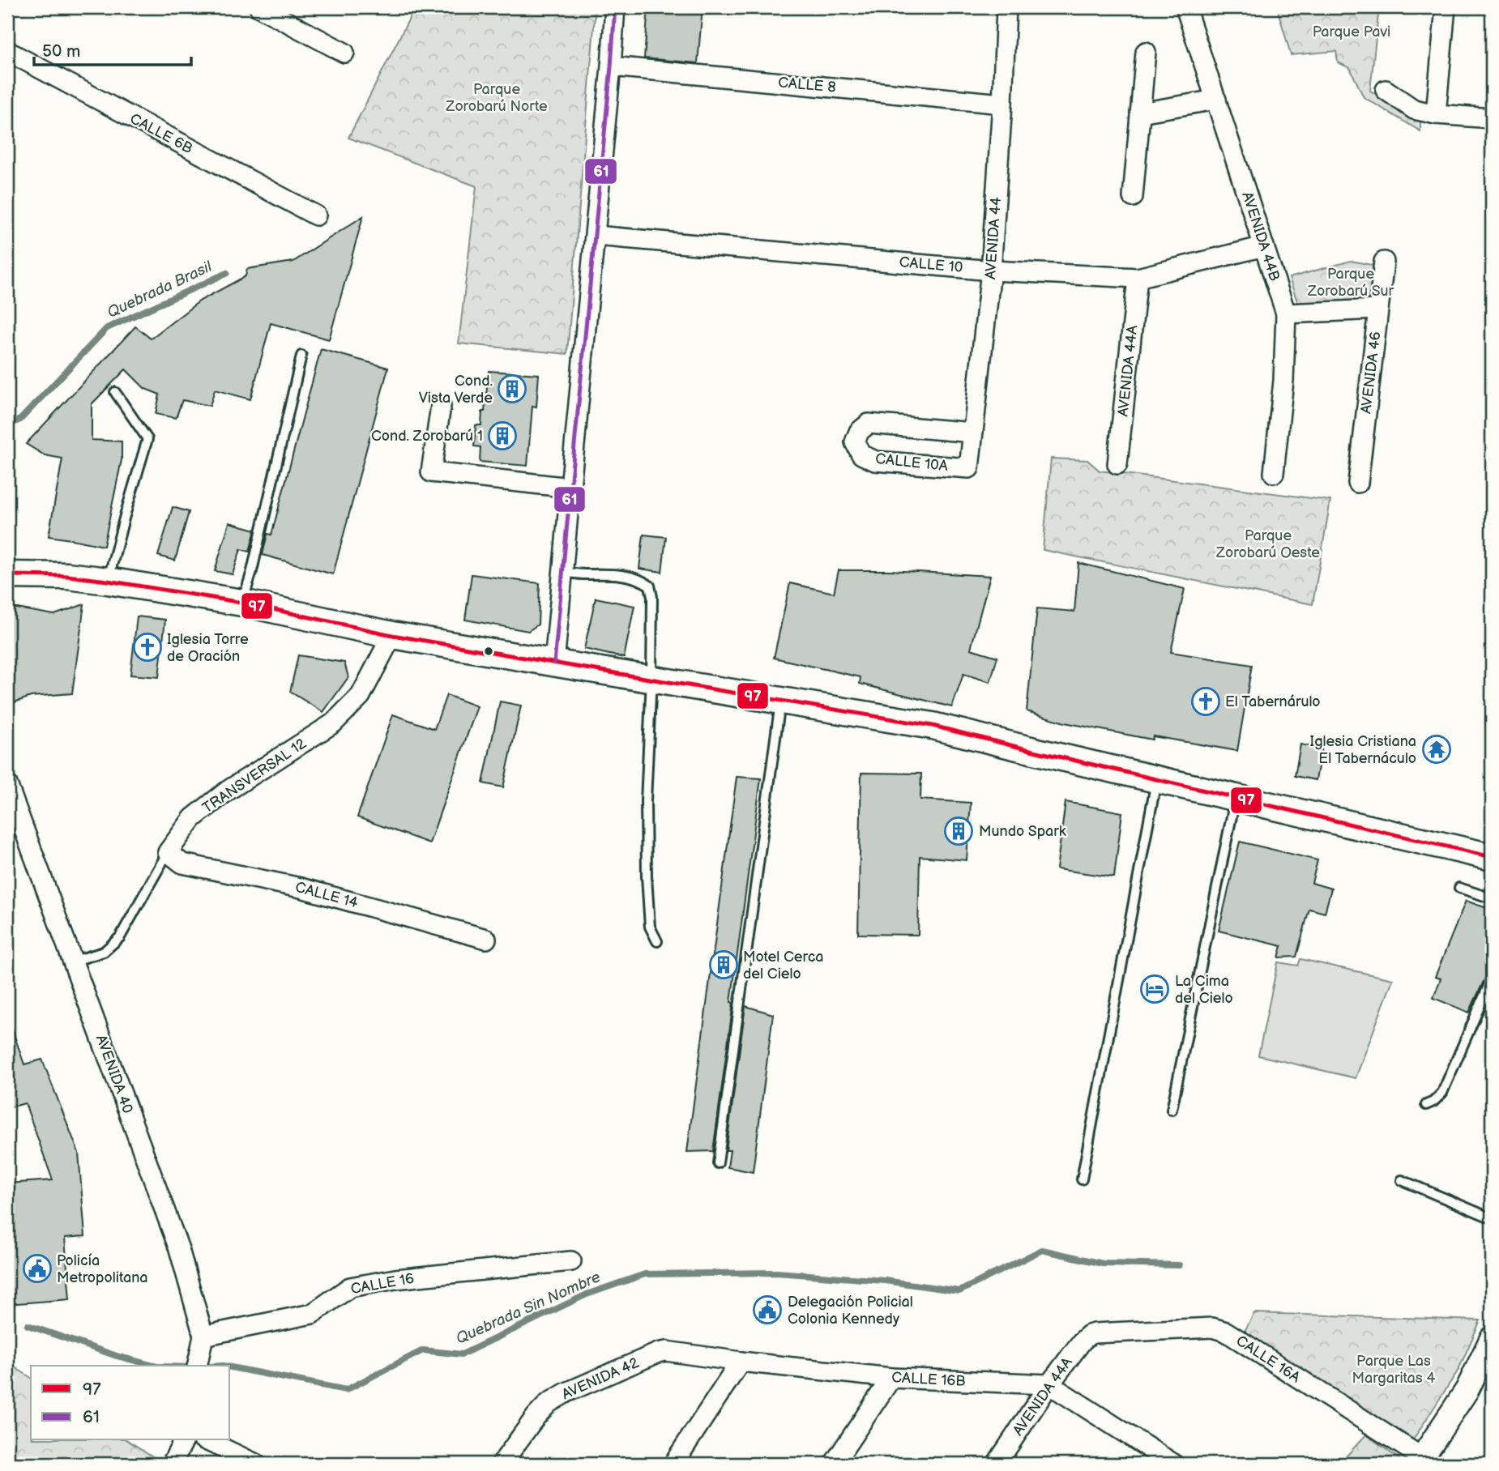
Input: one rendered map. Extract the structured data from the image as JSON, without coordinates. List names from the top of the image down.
{
  "streets": {
    "street": [
      "CALLE 8",
      "CALLE 6B",
      "AVENIDA 44B",
      "AVENIDA 44",
      "CALLE 10",
      "AVENIDA 44A",
      "AVENIDA 46",
      "CALLE 10A",
      "TRANSVERSAL 12",
      "CALLE 14",
      "AVENIDA 40",
      "CALLE 16",
      "CALLE 16A",
      "AVENIDA 42",
      "CALLE 16B"
    ]
  },
  "crossings": [
    ["CALLE 8", "AVENIDA 44"],
    ["AVENIDA 44B", "CALLE 10"],
    ["AVENIDA 44", "CALLE 10"],
    ["AVENIDA 44", "CALLE 10A"],
    ["CALLE 10", "AVENIDA 44A"],
    ["AVENIDA 44A", "CALLE 16A"],
    ["AVENIDA 44A", "CALLE 16B"],
    ["TRANSVERSAL 12", "CALLE 14"],
    ["TRANSVERSAL 12", "AVENIDA 40"],
    ["AVENIDA 40", "CALLE 16"],
    ["AVENIDA 42", "CALLE 16B"]
  ],
  "water": ["Quebrada Brasil", "Quebrada Sin Nombre"],
  "parks": [
    "Parque Pavi",
    "Parque Zorobarú Norte",
    "Parque Zorobarú Sur",
    "Parque Zorobarú Oeste",
    "Parque Las Margaritas 4"
  ],
  "places": {
    "building": [
      "Cond. Vista Verde",
      "Cond. Zorobarú 1",
      "Mundo Spark",
      "Motel Cerca del Cielo"
    ],
    "church": ["Iglesia Torre de Oración", "El Tabernárulo"],
    "temple": ["Iglesia Cristiana El Tabernáculo"],
    "hotel": ["La Cima del Cielo"],
    "public building": ["Policía Metropolitana", "Delegación Policial Colonia Kennedy"]
  },
  "lines": ["transit line 61", "transit line 97"],
  "legend": ["97", "61"],
  "scale_bar": "50 m"
}
